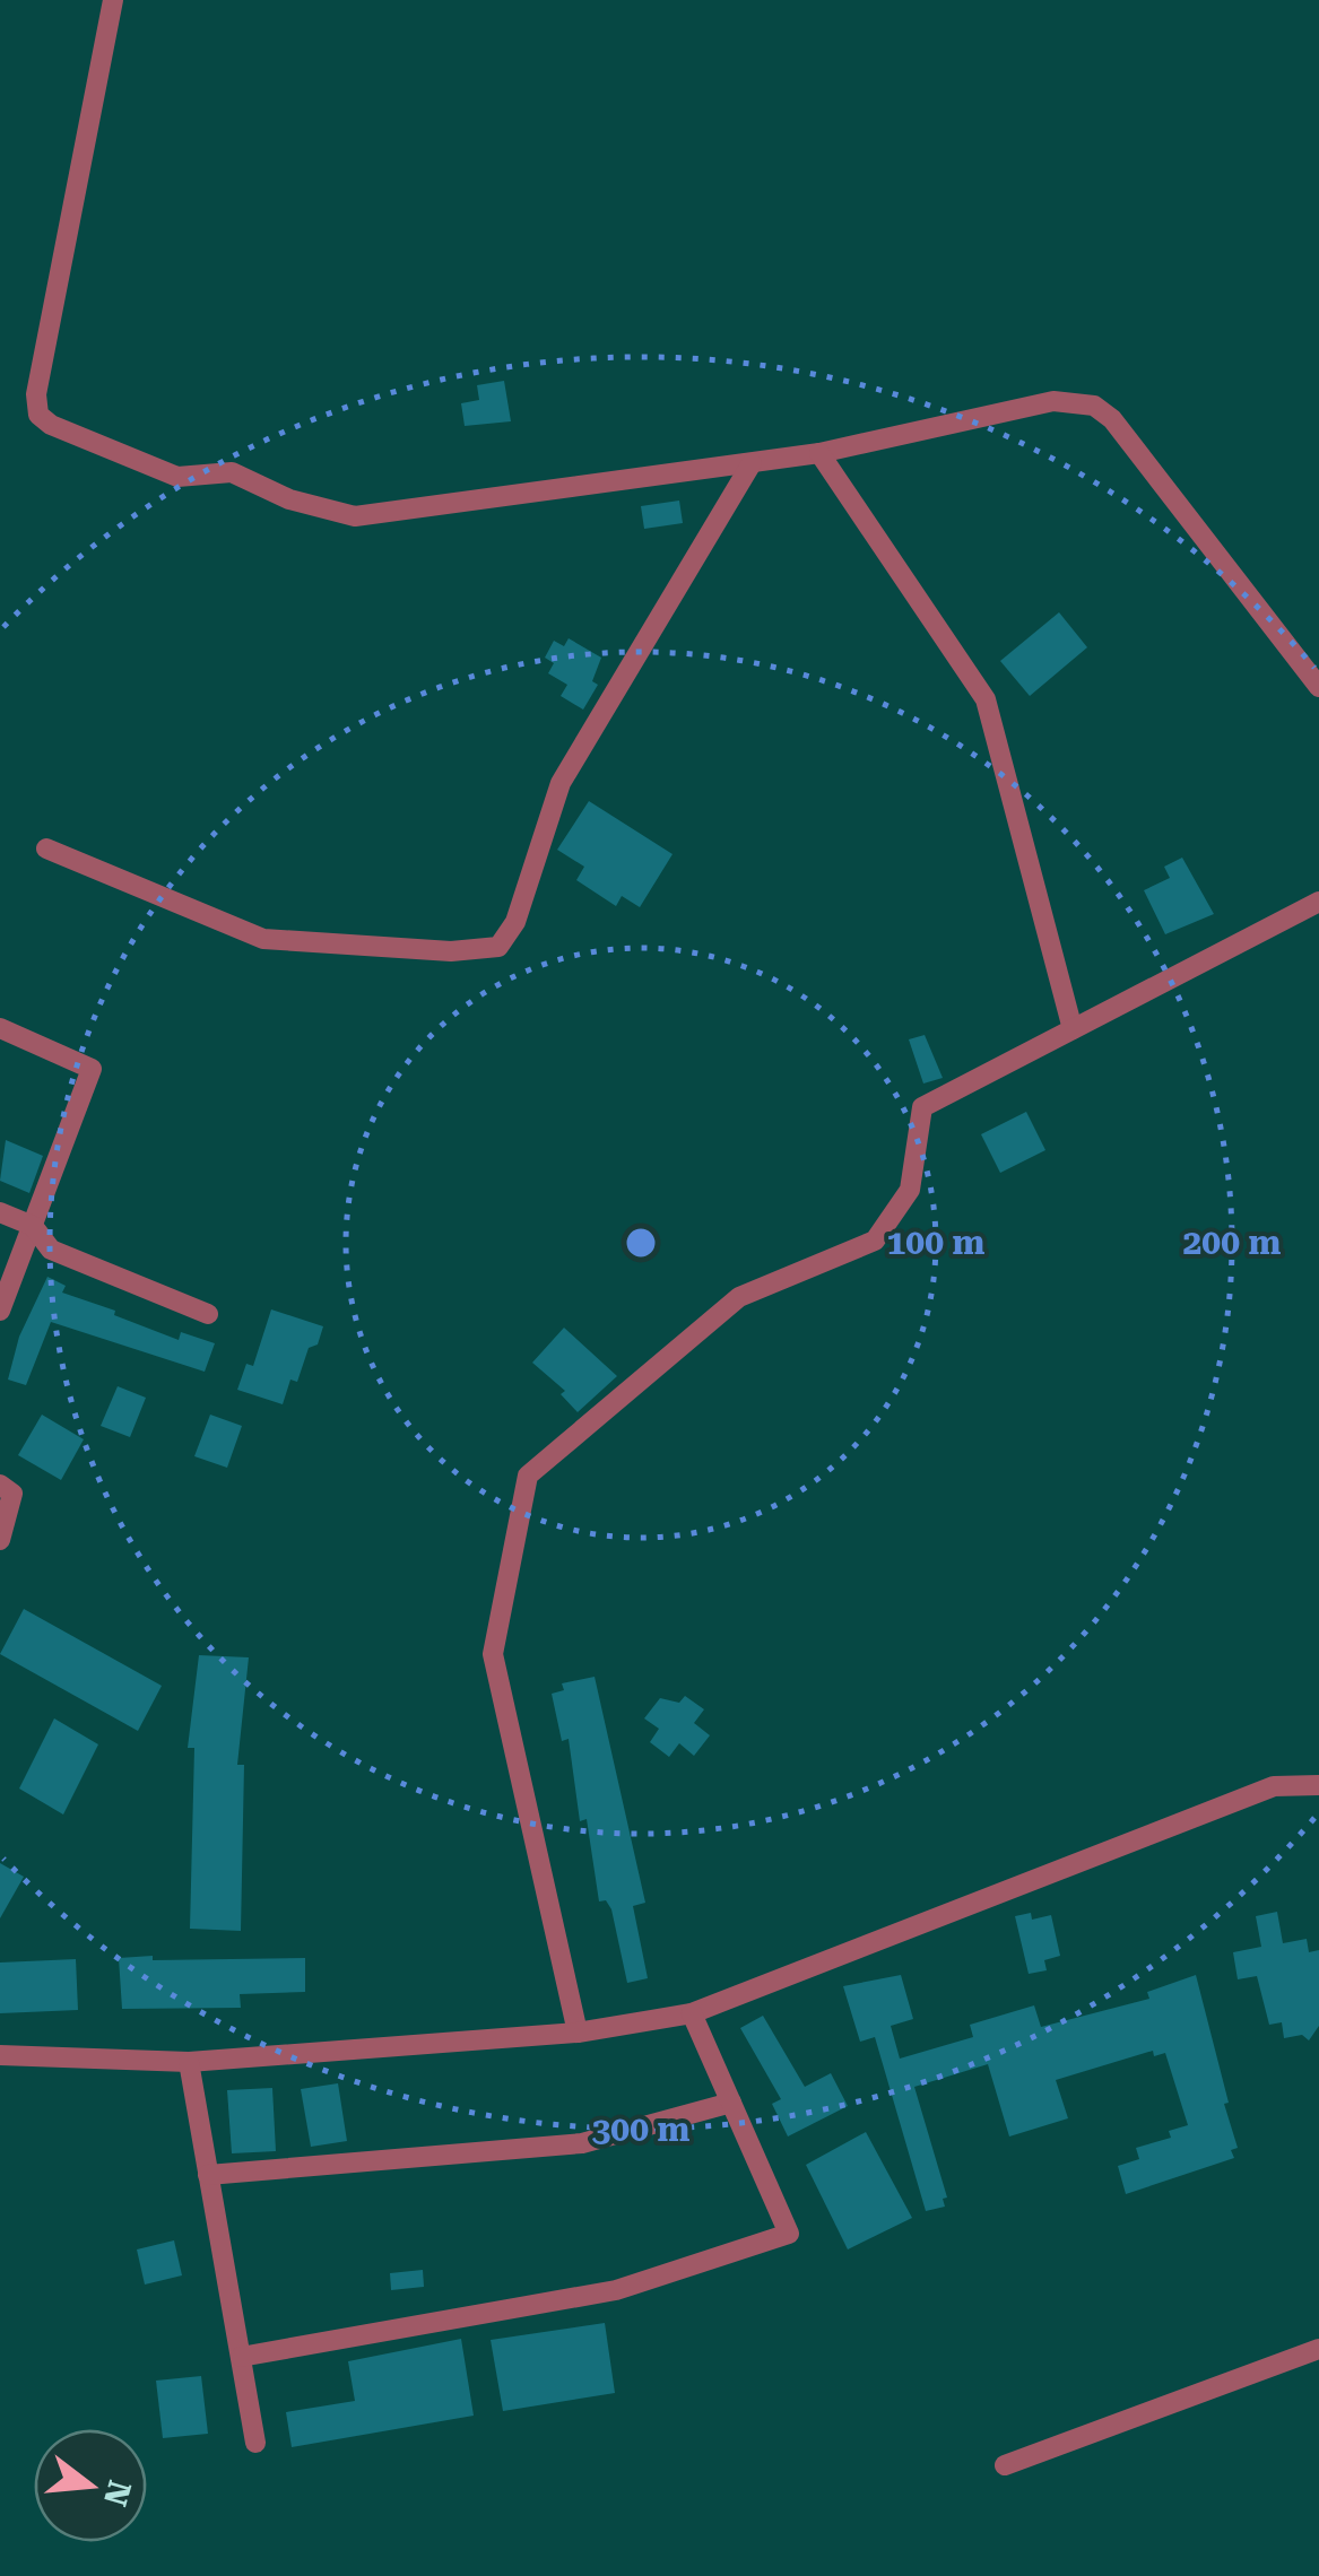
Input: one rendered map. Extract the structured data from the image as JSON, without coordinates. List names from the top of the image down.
{
  "north": "right",
  "rings": ["100 m", "200 m", "300 m"]
}
